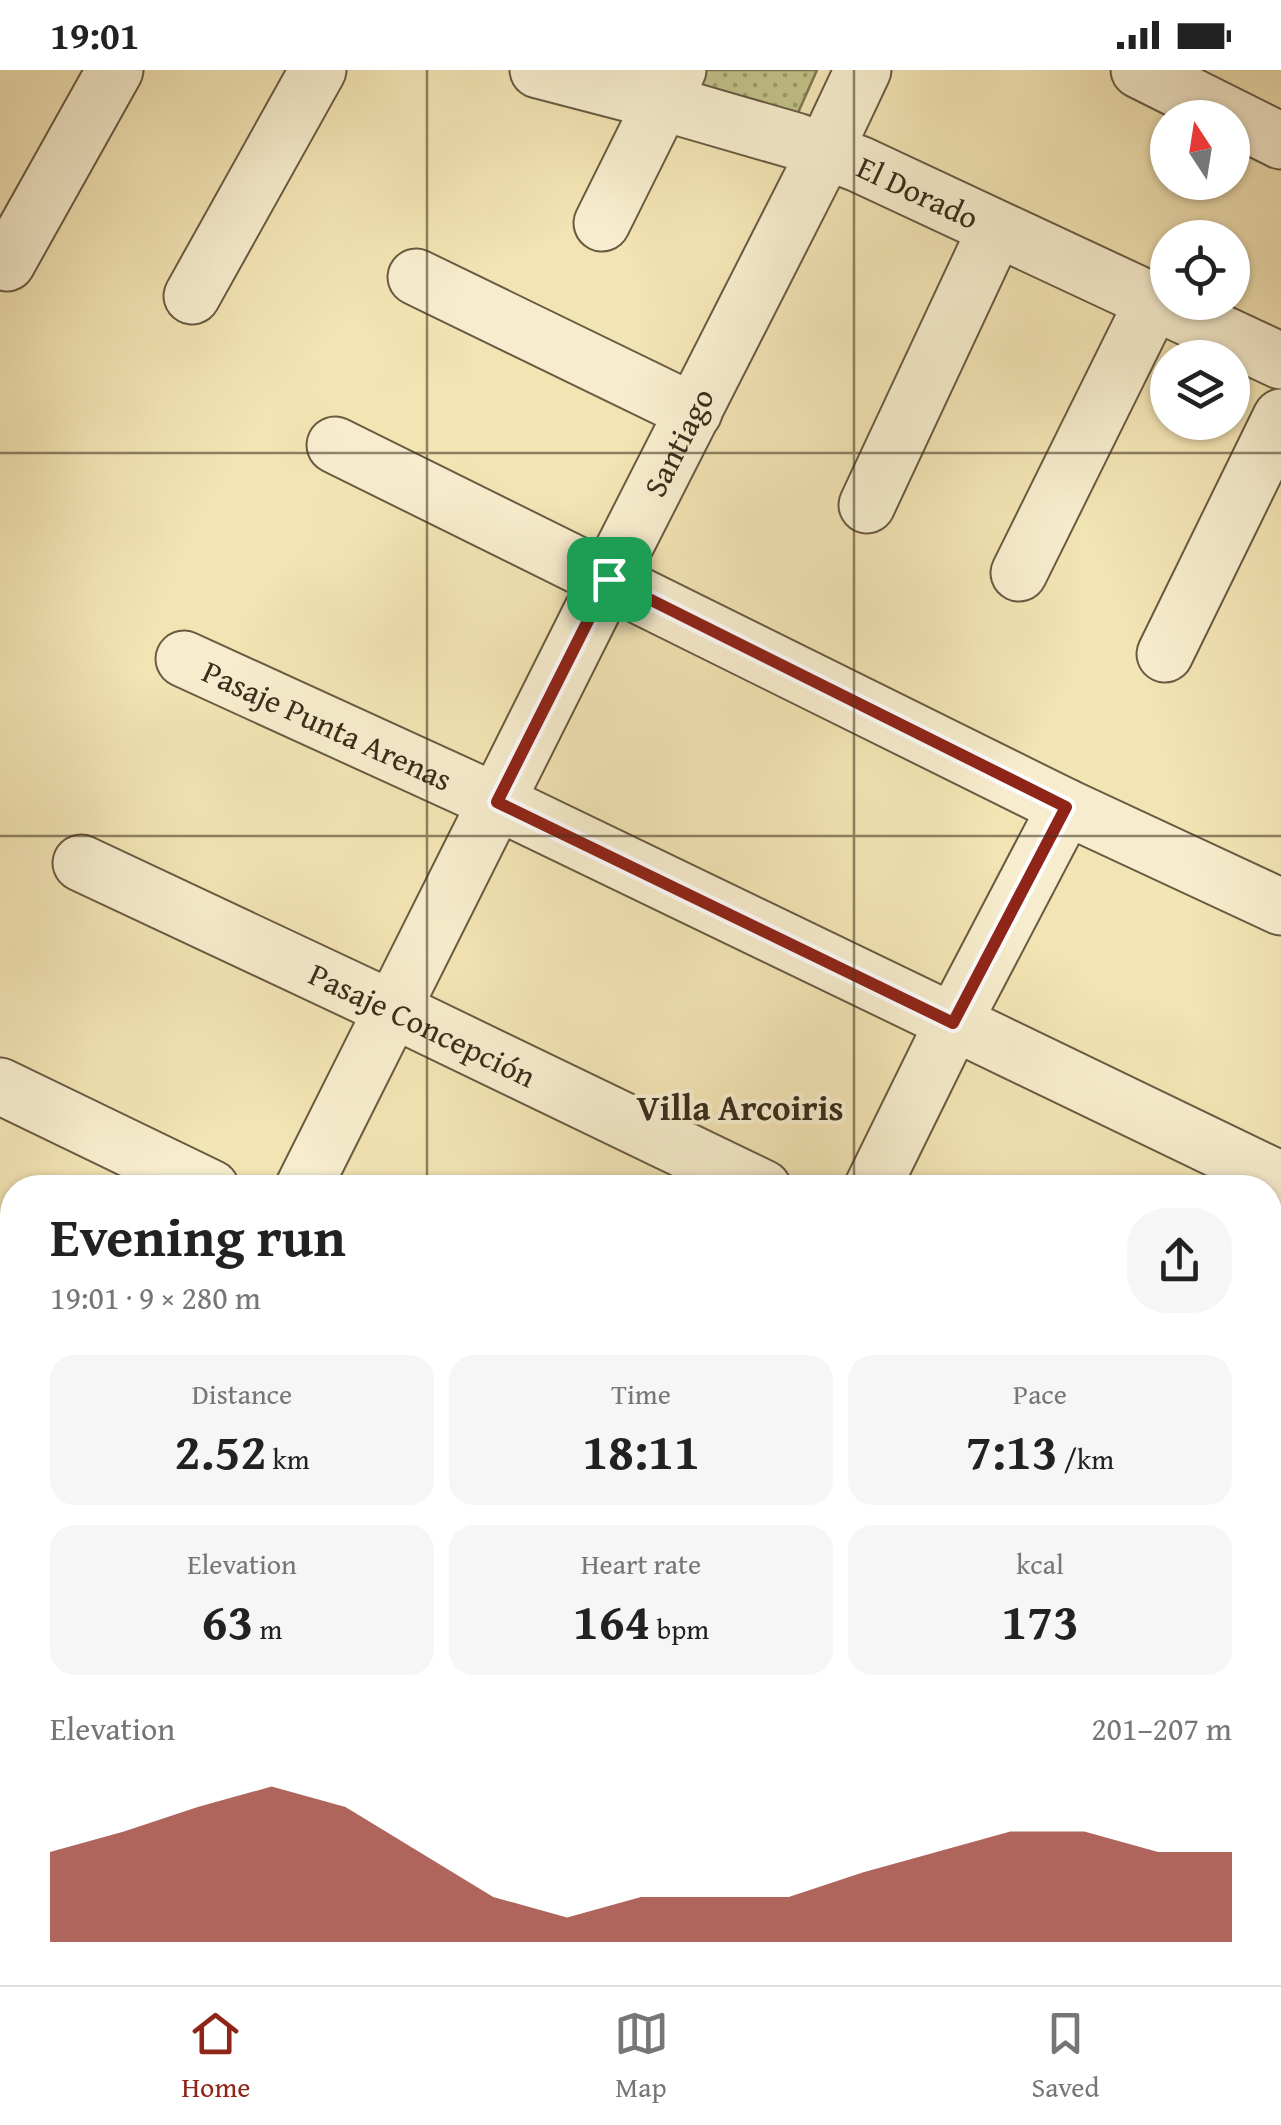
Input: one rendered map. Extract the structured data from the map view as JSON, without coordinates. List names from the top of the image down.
{
  "streets": {
    "street": [
      "El Dorado",
      "Santiago",
      "Pasaje Punta Arenas",
      "Pasaje Concepción"
    ]
  },
  "crossings": [
    ["El Dorado", "Santiago"],
    ["Santiago", "Pasaje Punta Arenas"],
    ["Santiago", "Pasaje Concepción"]
  ],
  "districts": ["Villa Arcoiris"],
  "north": "top",
  "page": {
    "status": "19:01",
    "heading": ["Evening run", "19:01 · 9 × 280 m"],
    "stats": [
      ["Distance", "2.52 km"],
      ["Time", "18:11"],
      ["Pace", "7:13 /km"],
      ["Elevation", "63 m"],
      ["Heart rate", "164 bpm"],
      ["kcal", "173"]
    ],
    "chart": ["Elevation", "201–207 m"],
    "tabs": ["Home", "Map", "Saved"]
  }
}
